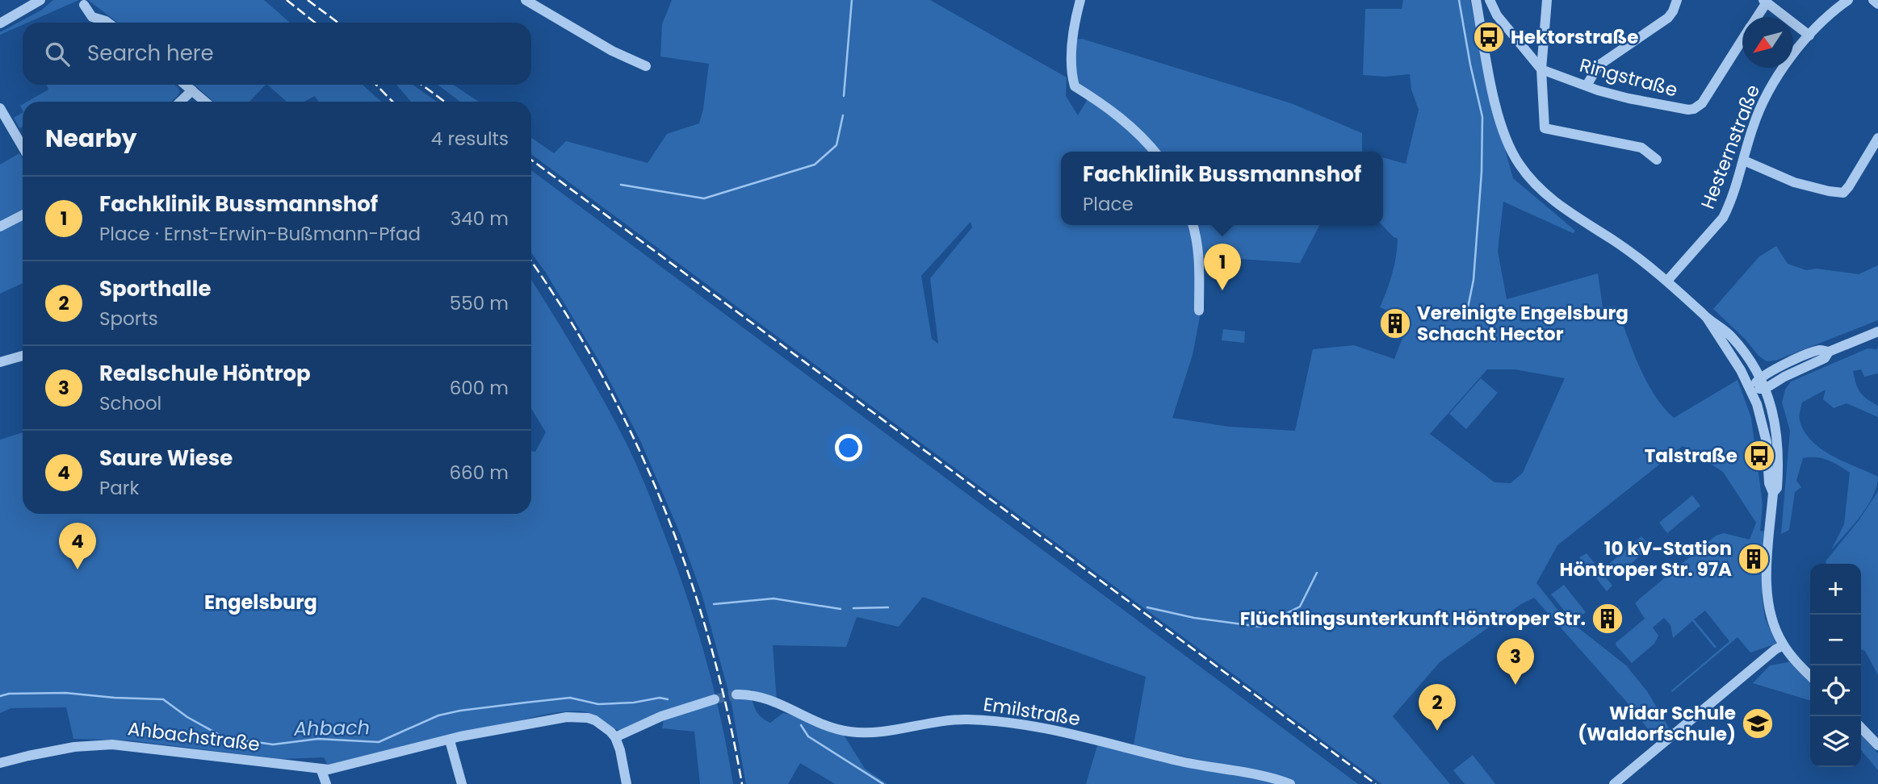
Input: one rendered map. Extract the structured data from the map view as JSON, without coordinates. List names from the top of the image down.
{
  "streets": {
    "street": [
      "Ringstraße",
      "Hesternstraße",
      "Emilstraße",
      "Ahbachstraße"
    ]
  },
  "districts": ["Engelsburg"],
  "water": ["Ahbach"],
  "places": {
    "bus stop": ["Hektorstraße", "Talstraße"],
    "building": ["Vereinigte Engelsburg Schacht Hector", "10 kV-Station Höntroper Str. 97A", "Flüchtlingsunterkunft Höntroper Str."],
    "school or university": ["Widar Schule (Waldorfschule)"]
  },
  "north": "bottom left",
  "page": {
    "search": "Search here",
    "heading": ["Nearby", "4 results"],
    "popup": ["Fachklinik Bussmannshof", "Place"],
    "list": [
      {
        "mark": "1",
        "name": "Fachklinik Bussmannshof",
        "note": "Place · Ernst-Erwin-Bußmann-Pfad",
        "value": "340 m"
      },
      {
        "mark": "2",
        "name": "Sporthalle",
        "note": "Sports",
        "value": "550 m"
      },
      {
        "mark": "3",
        "name": "Realschule Höntrop",
        "note": "School",
        "value": "600 m"
      },
      {
        "mark": "4",
        "name": "Saure Wiese",
        "note": "Park",
        "value": "660 m"
      }
    ],
    "pins": [
      "1",
      "4",
      "3",
      "2"
    ],
    "map_buttons": ["+", "−"]
  }
}
